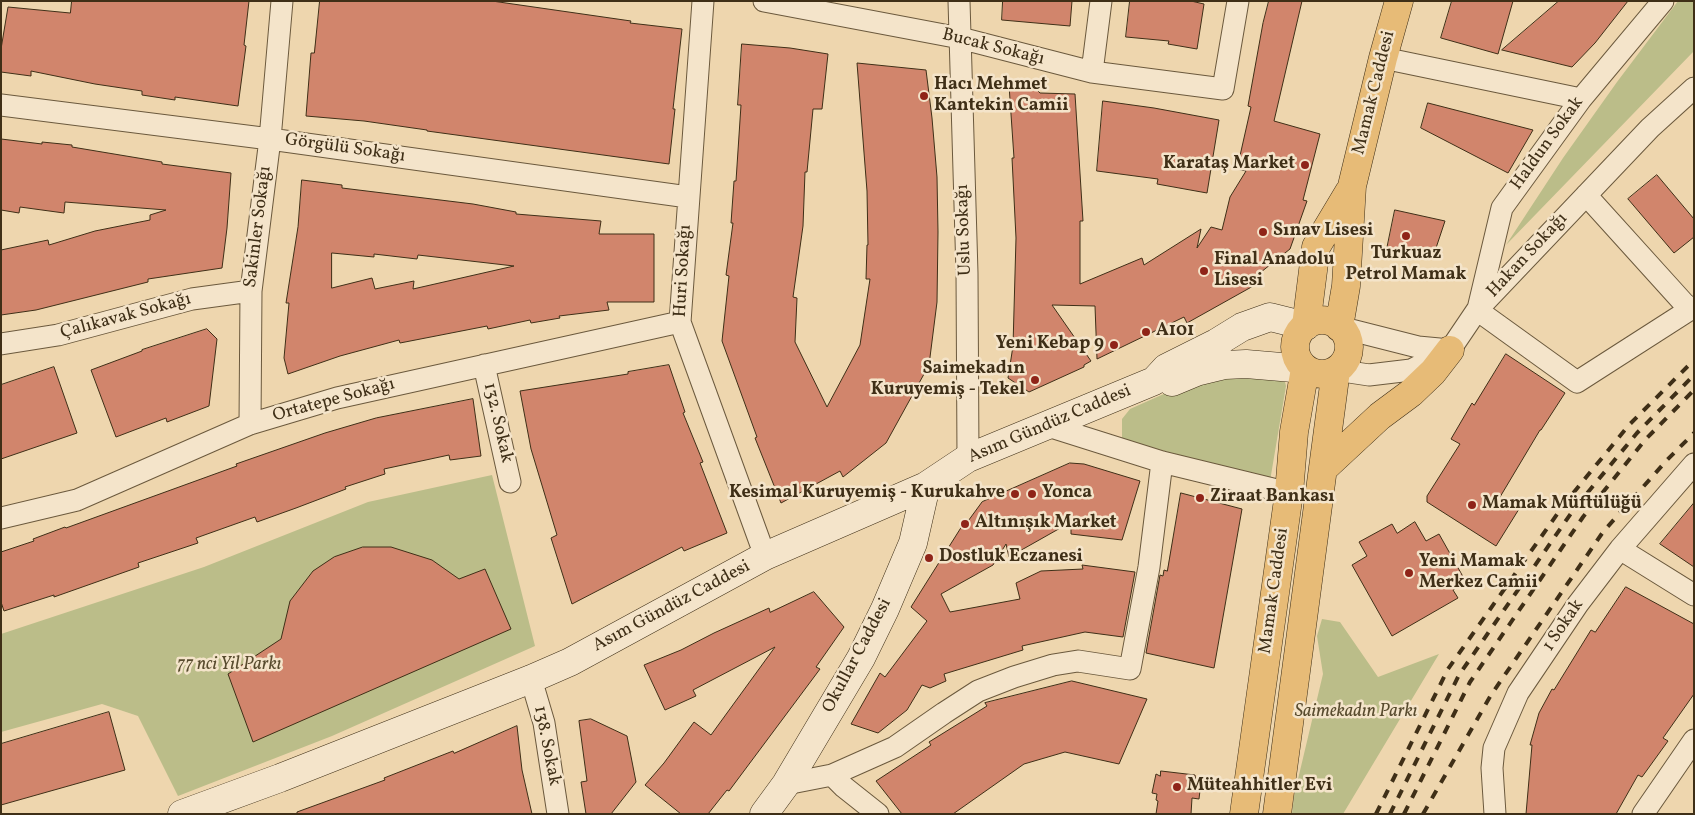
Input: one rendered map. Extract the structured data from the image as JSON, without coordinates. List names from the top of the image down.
{
  "streets": {
    "main road": ["Mamak Caddesi"],
    "street": [
      "Bucak Sokağı",
      "Haldun Sokak",
      "Görgülü Sokağı",
      "Sakinler Sokağı",
      "Uslu Sokağı",
      "Hakan Sokağı",
      "Huri Sokağı",
      "Çalıkavak Sokağı",
      "Ortatepe Sokağı",
      "132. Sokak",
      "Asım Gündüz Caddesi",
      "1 Sokak",
      "Okullar Caddesi",
      "138. Sokak"
    ]
  },
  "crossings": [
    ["Bucak Sokağı", "Uslu Sokağı"],
    ["Mamak Caddesi", "Asım Gündüz Caddesi"],
    ["Haldun Sokak", "Hakan Sokağı"],
    ["Görgülü Sokağı", "Sakinler Sokağı"],
    ["Görgülü Sokağı", "Huri Sokağı"],
    ["Sakinler Sokağı", "Çalıkavak Sokağı"],
    ["Sakinler Sokağı", "Ortatepe Sokağı"],
    ["Uslu Sokağı", "Asım Gündüz Caddesi"],
    ["Huri Sokağı", "Ortatepe Sokağı"],
    ["Huri Sokağı", "Asım Gündüz Caddesi"],
    ["Ortatepe Sokağı", "132. Sokak"],
    ["Asım Gündüz Caddesi", "Okullar Caddesi"],
    ["Asım Gündüz Caddesi", "138. Sokak"]
  ],
  "parks": ["77 nci Yil Parkı", "Saimekadın Parkı"],
  "places": [
    "Hacı Mehmet Kantekin Camii",
    "Karataş Market",
    "Sınav Lisesi",
    "Turkuaz Petrol Mamak",
    "Final Anadolu Lisesi",
    "A101",
    "Yeni Kebap 9",
    "Saimekadın Kuruyemiş - Tekel",
    "Kesimal Kuruyemiş - Kurukahve",
    "Yonca",
    "Ziraat Bankası",
    "Mamak Müftülüğü",
    "Altınışık Market",
    "Dostluk Eczanesi",
    "Yeni Mamak Merkez Camii",
    "Müteahhitler Evi"
  ]
}
